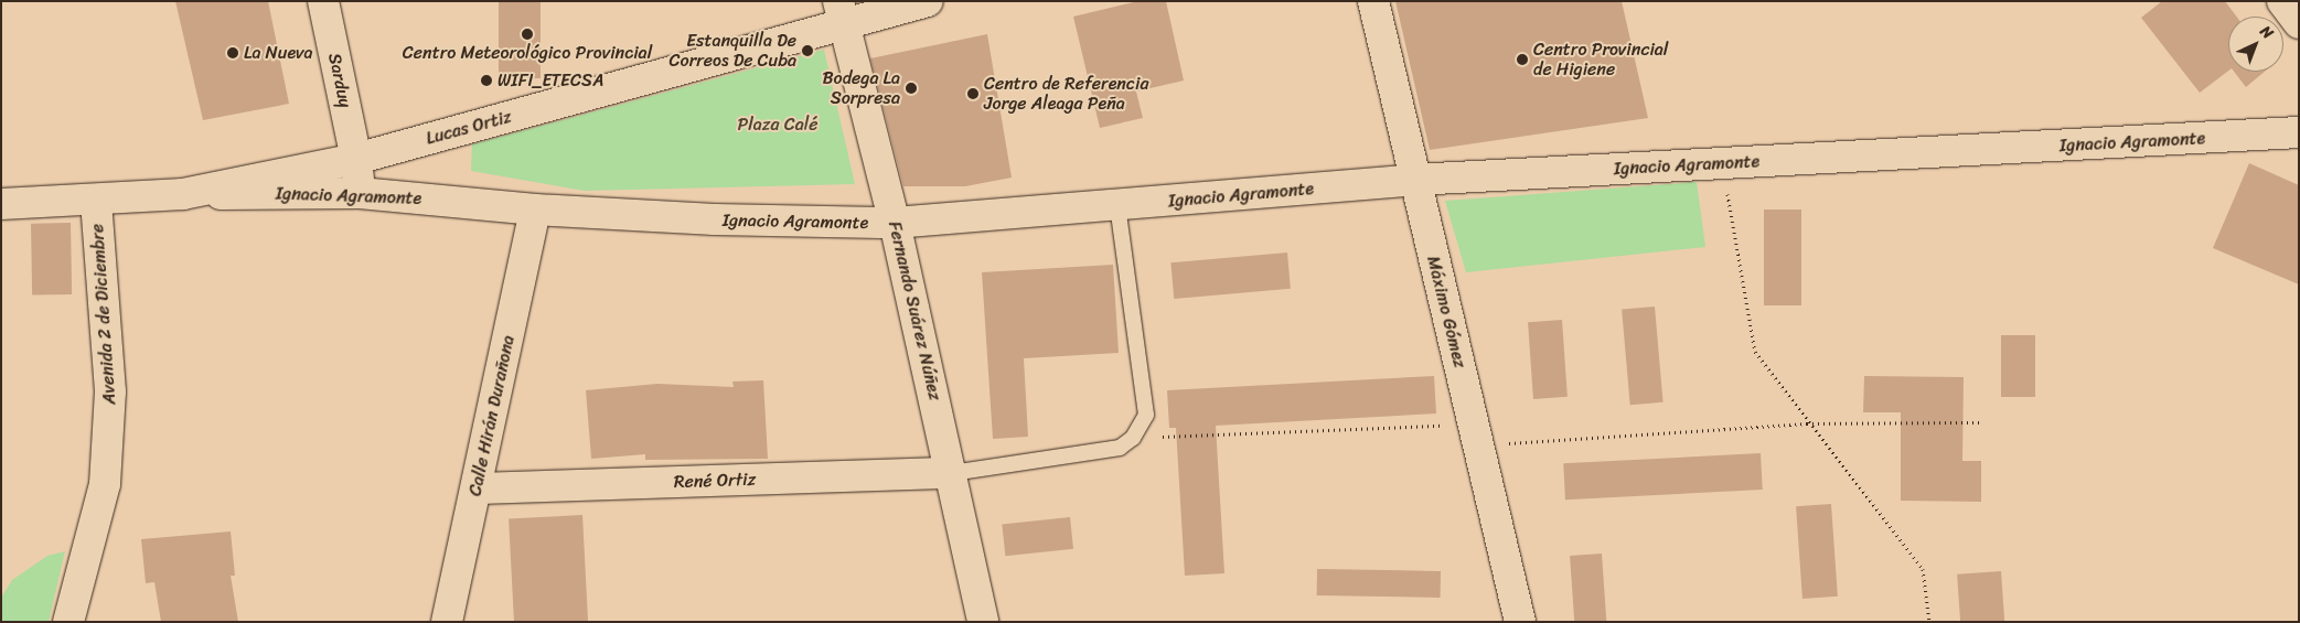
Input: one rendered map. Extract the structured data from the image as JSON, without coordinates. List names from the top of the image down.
{
  "streets": {
    "street": [
      "Sarduy",
      "Lucas Ortiz",
      "Ignacio Agramonte",
      "Fernando Suárez Núñez",
      "Máximo Gómez",
      "Avenida 2 de Diciembre",
      "Calle Hirán Durañona",
      "René Ortiz"
    ]
  },
  "crossings": [
    ["Sarduy", "Lucas Ortiz"],
    ["Sarduy", "Ignacio Agramonte"],
    ["Lucas Ortiz", "Ignacio Agramonte"],
    ["Lucas Ortiz", "Fernando Suárez Núñez"],
    ["Lucas Ortiz", "Avenida 2 de Diciembre"],
    ["Ignacio Agramonte", "Fernando Suárez Núñez"],
    ["Ignacio Agramonte", "Máximo Gómez"],
    ["Ignacio Agramonte", "Calle Hirán Durañona"],
    ["Fernando Suárez Núñez", "René Ortiz"],
    ["Calle Hirán Durañona", "René Ortiz"]
  ],
  "parks": ["Plaza Calé"],
  "places": [
    "Centro Meteorológico Provincial",
    "Estanquilla De Correos De Cuba",
    "La Nueva",
    "Centro Provincial de Higiene",
    "WIFI_ETECSA",
    "Bodega La Sorpresa",
    "Centro de Referencia Jorge Aleaga Peña"
  ],
  "north": "top right"
}
